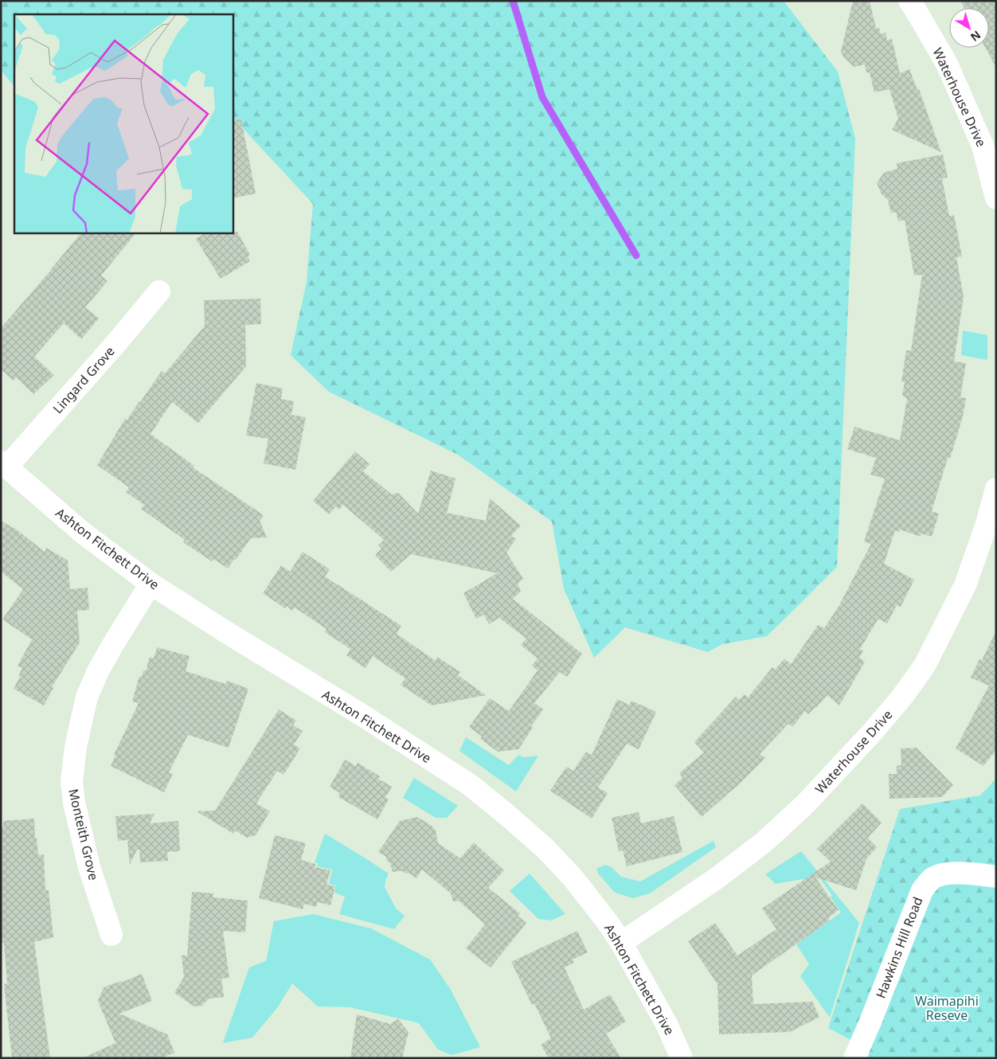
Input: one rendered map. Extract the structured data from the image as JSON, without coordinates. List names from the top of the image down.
{
  "streets": {
    "street": [
      "Waterhouse Drive",
      "Lingard Grove",
      "Ashton Fitchett Drive",
      "Monteith Grove",
      "Hawkins Hill Road"
    ]
  },
  "crossings": [
    ["Waterhouse Drive", "Ashton Fitchett Drive"],
    ["Lingard Grove", "Ashton Fitchett Drive"],
    ["Ashton Fitchett Drive", "Monteith Grove"]
  ],
  "parks": ["Waimapihi Reseve"],
  "north": "bottom right"
}
